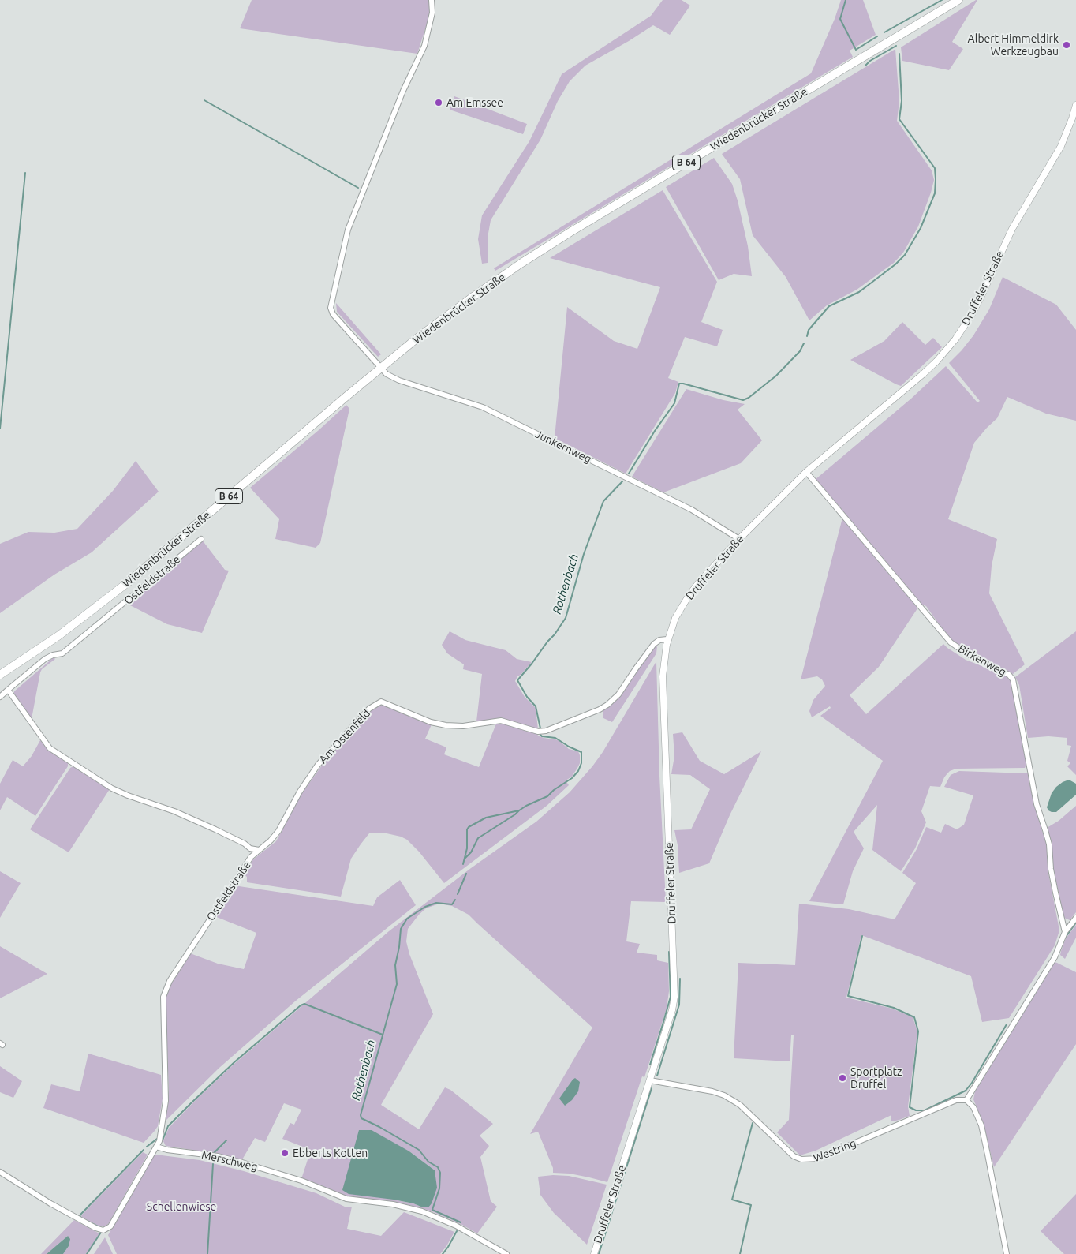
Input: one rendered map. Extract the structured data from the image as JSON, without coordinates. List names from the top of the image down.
{
  "streets": {
    "main road": ["Wiedenbrücker Straße", "B 64"],
    "street": [
      "Druffeler Straße",
      "Junkernweg",
      "Ostfeldstraße",
      "Birkenweg",
      "Am Ostenfeld",
      "Westring",
      "Merschweg"
    ]
  },
  "crossings": [
    ["Wiedenbrücker Straße", "Junkernweg"],
    ["Druffeler Straße", "Junkernweg"],
    ["Druffeler Straße", "Birkenweg"],
    ["Druffeler Straße", "Am Ostenfeld"],
    ["Druffeler Straße", "Westring"],
    ["Ostfeldstraße", "Am Ostenfeld"],
    ["Ostfeldstraße", "Merschweg"]
  ],
  "water": ["Rothenbach"],
  "parks": ["Schellenwiese"],
  "places": [
    "Albert Himmeldirk Werkzeugbau",
    "Am Emssee",
    "Sportplatz Druffel",
    "Ebberts Kotten"
  ]
}
